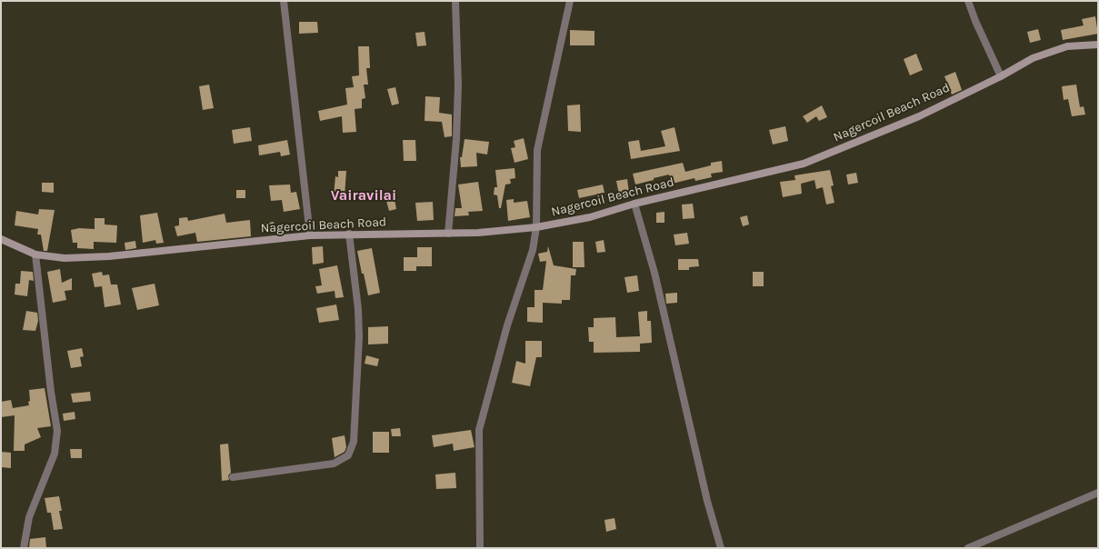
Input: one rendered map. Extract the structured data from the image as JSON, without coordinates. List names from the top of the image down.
{
  "streets": {
    "main road": ["Nagercoil Beach Road"]
  },
  "districts": ["Vairavilai"]
}
